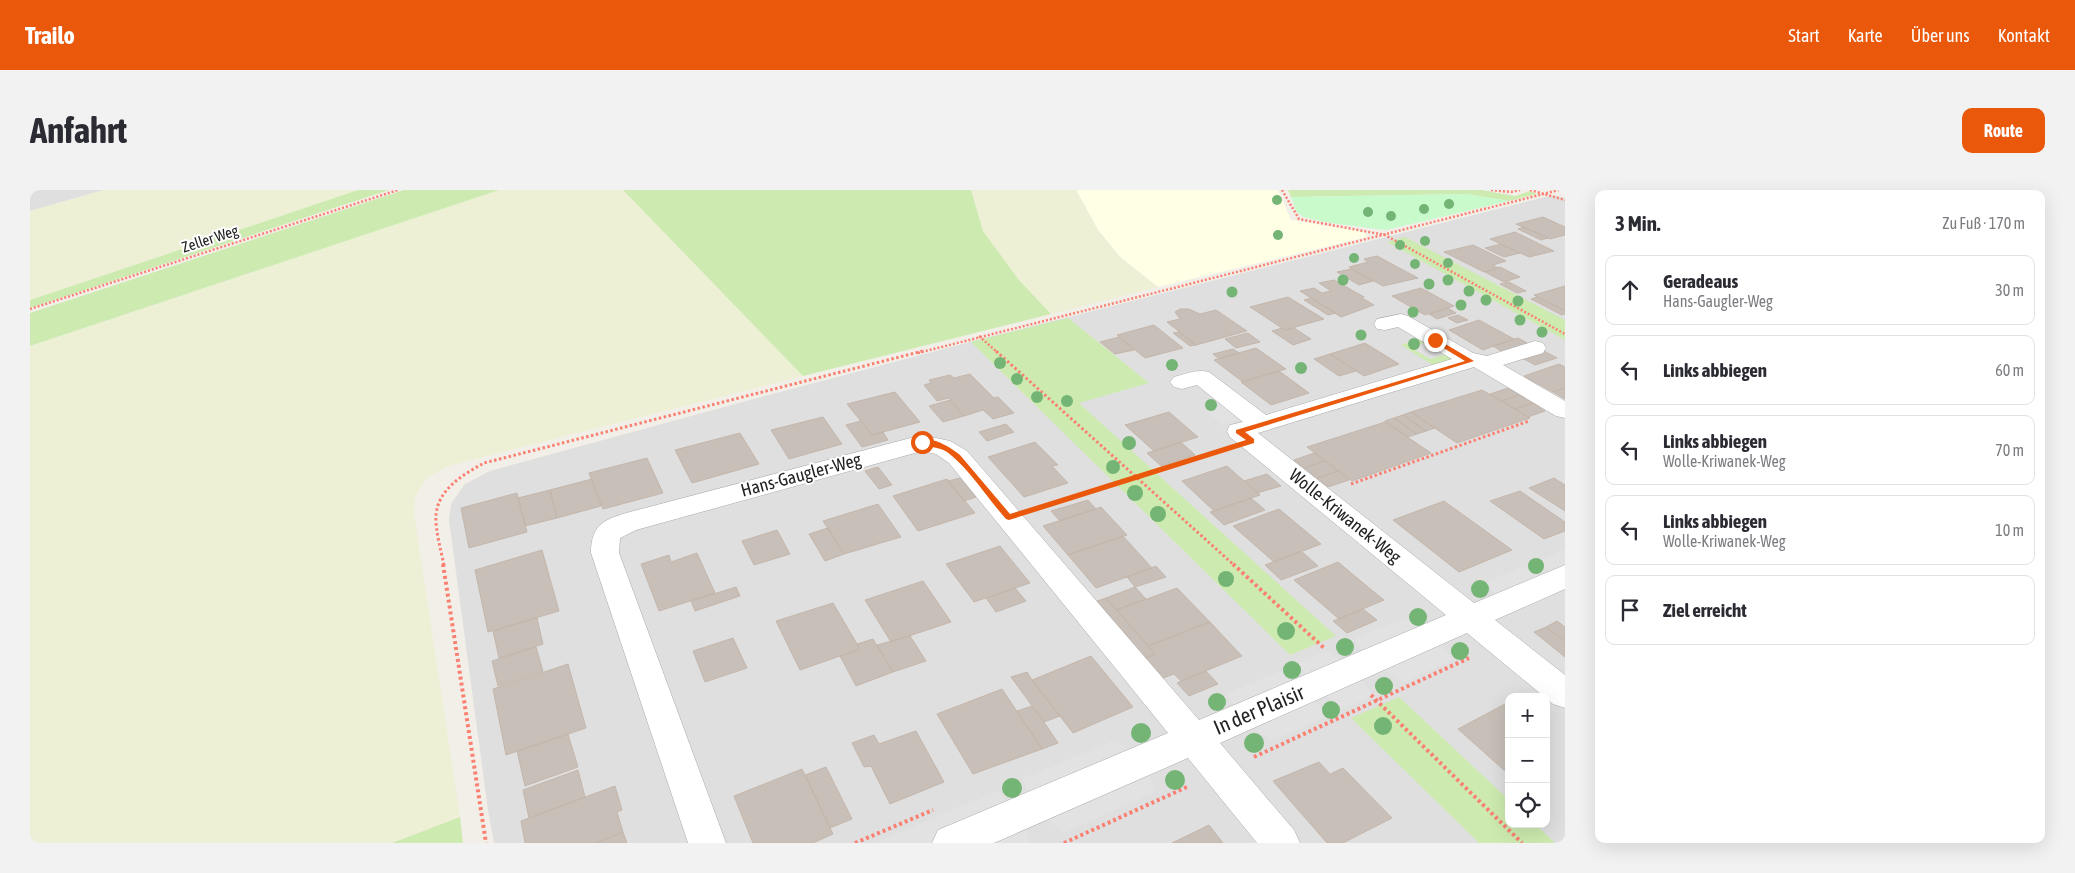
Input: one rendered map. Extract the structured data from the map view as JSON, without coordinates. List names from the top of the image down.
{
  "streets": {
    "street": ["Hans-Gaugler-Weg", "Wolle-Kriwanek-Weg", "In der Plaisir"],
    "path": ["Zeller Weg"]
  },
  "crossings": [
    ["Hans-Gaugler-Weg", "In der Plaisir"],
    ["Wolle-Kriwanek-Weg", "In der Plaisir"]
  ],
  "page": {
    "header": "Trailo",
    "nav": [
      "Start",
      "Karte",
      "Über uns",
      "Kontakt"
    ],
    "buttons": "Route",
    "title": "Anfahrt",
    "heading": ["3 Min.", "Zu Fuß · 170 m"],
    "list": [
      ["Geradeaus", "Hans-Gaugler-Weg", "30 m"],
      ["Links abbiegen", "60 m"],
      ["Links abbiegen", "Wolle-Kriwanek-Weg", "70 m"],
      ["Links abbiegen", "Wolle-Kriwanek-Weg", "10 m"],
      "Ziel erreicht"
    ],
    "map_buttons": ["+", "−"]
  }
}
